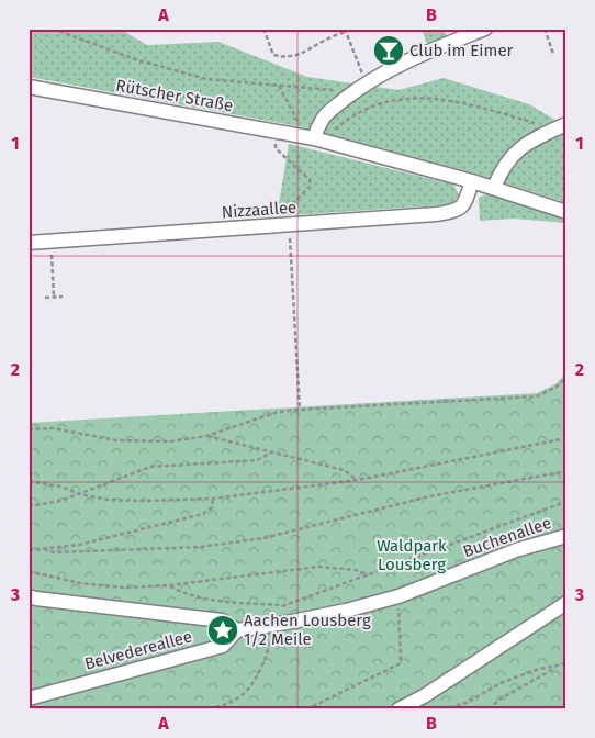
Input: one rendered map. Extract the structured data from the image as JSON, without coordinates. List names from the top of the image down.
{
  "streets": {
    "street": [
      "Rütscher Straße",
      "Nizzaallee",
      "Buchenallee",
      "Belvedereallee"
    ]
  },
  "crossings": [
    ["Rütscher Straße", "Nizzaallee"],
    ["Buchenallee", "Belvedereallee"]
  ],
  "parks": ["Waldpark Lousberg"],
  "places": {
    "bar": ["Club im Eimer"],
    "place": ["Aachen Lousberg 1/2 Meile"]
  },
  "grid": {
    "columns": ["A", "B"],
    "rows": ["1", "2", "3"]
  }
}
